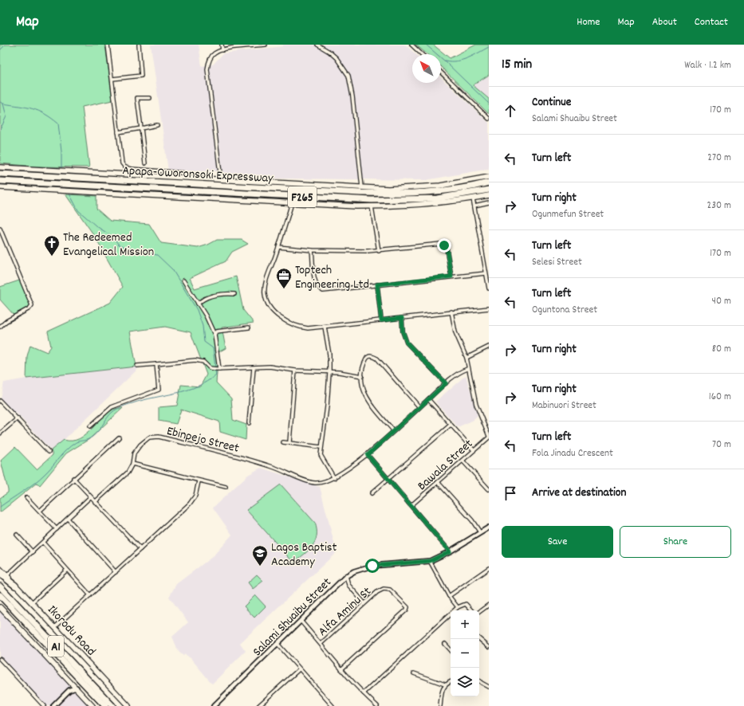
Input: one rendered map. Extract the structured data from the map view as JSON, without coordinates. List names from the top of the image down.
{
  "streets": {
    "highway": [
      "Apapa-Oworonsoki Expressway",
      "F265",
      "Ikorodu Road",
      "A1"
    ],
    "street": [
      "Ebinpejo Street",
      "Bawala Street",
      "Alfa Aminu St",
      "Salami Shuaibu Street"
    ]
  },
  "places": {
    "church": ["The Redeemed Evangelical Mission"],
    "office": ["Toptech Engineering Ltd"],
    "school or university": ["Lagos Baptist Academy"]
  },
  "north": "top left",
  "page": {
    "header": "Map",
    "nav": [
      "Home",
      "Map",
      "About",
      "Contact"
    ],
    "heading": ["15 min", "Walk · 1.2 km"],
    "list": [
      ["Continue", "Salami Shuaibu Street", "170 m"],
      ["Turn left", "270 m"],
      ["Turn right", "Ogunmefun Street", "230 m"],
      ["Turn left", "Selesi Street", "170 m"],
      ["Turn left", "Oguntona Street", "40 m"],
      ["Turn right", "80 m"],
      ["Turn right", "Mabinuori Street", "160 m"],
      ["Turn left", "Fola Jinadu Crescent", "70 m"],
      "Arrive at destination"
    ],
    "buttons": ["Save", "Share"],
    "map_buttons": ["+", "−"]
  }
}
